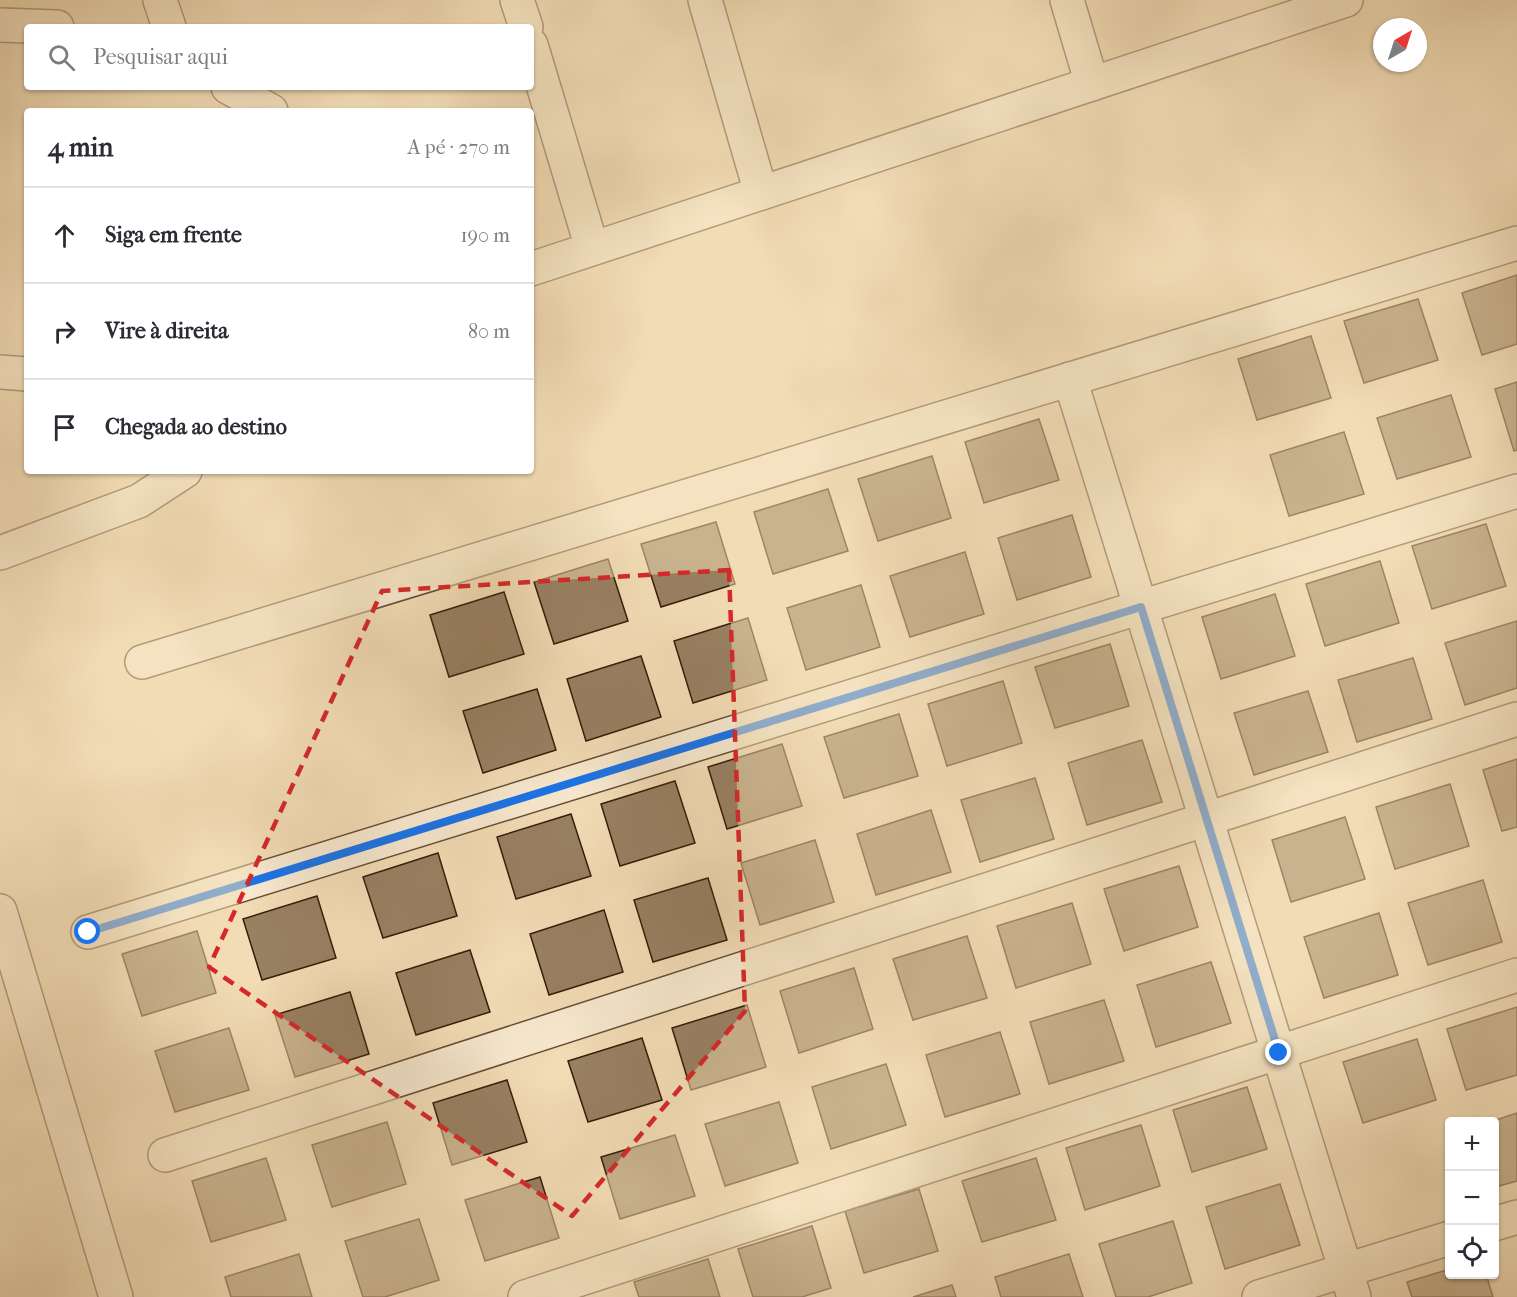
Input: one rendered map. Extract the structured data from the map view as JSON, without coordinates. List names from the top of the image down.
{
  "north": "top right",
  "page": {
    "search": "Pesquisar aqui",
    "heading": ["4 min", "A pé · 270 m"],
    "list": [
      ["Siga em frente", "190 m"],
      ["Vire à direita", "80 m"],
      "Chegada ao destino"
    ],
    "map_buttons": ["+", "−"]
  }
}
